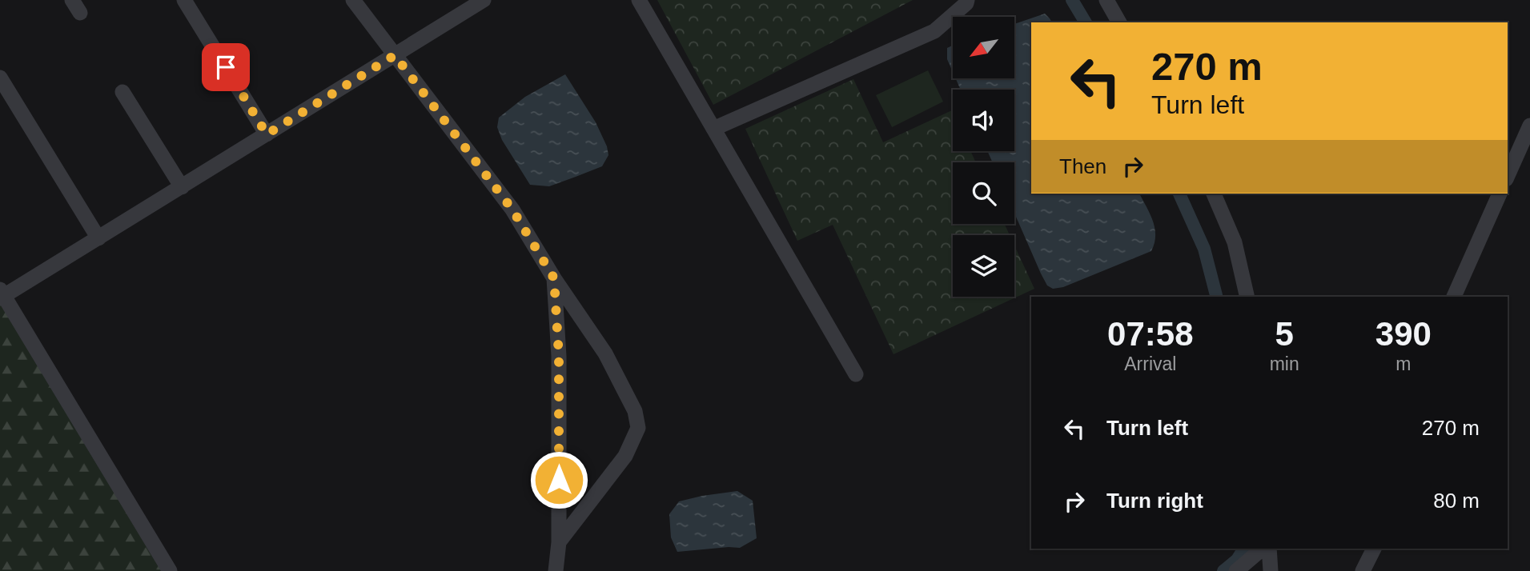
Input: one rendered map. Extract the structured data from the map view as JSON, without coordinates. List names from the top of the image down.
{
  "north": "bottom left",
  "page": {
    "turn": ["270 m", "Turn left"],
    "then": "Then",
    "eta": [
      "07:58",
      "Arrival",
      "5",
      "min",
      "390",
      "m"
    ],
    "list": [
      {
        "name": "Turn left",
        "value": "270 m"
      },
      {
        "name": "Turn right",
        "value": "80 m"
      }
    ]
  }
}
